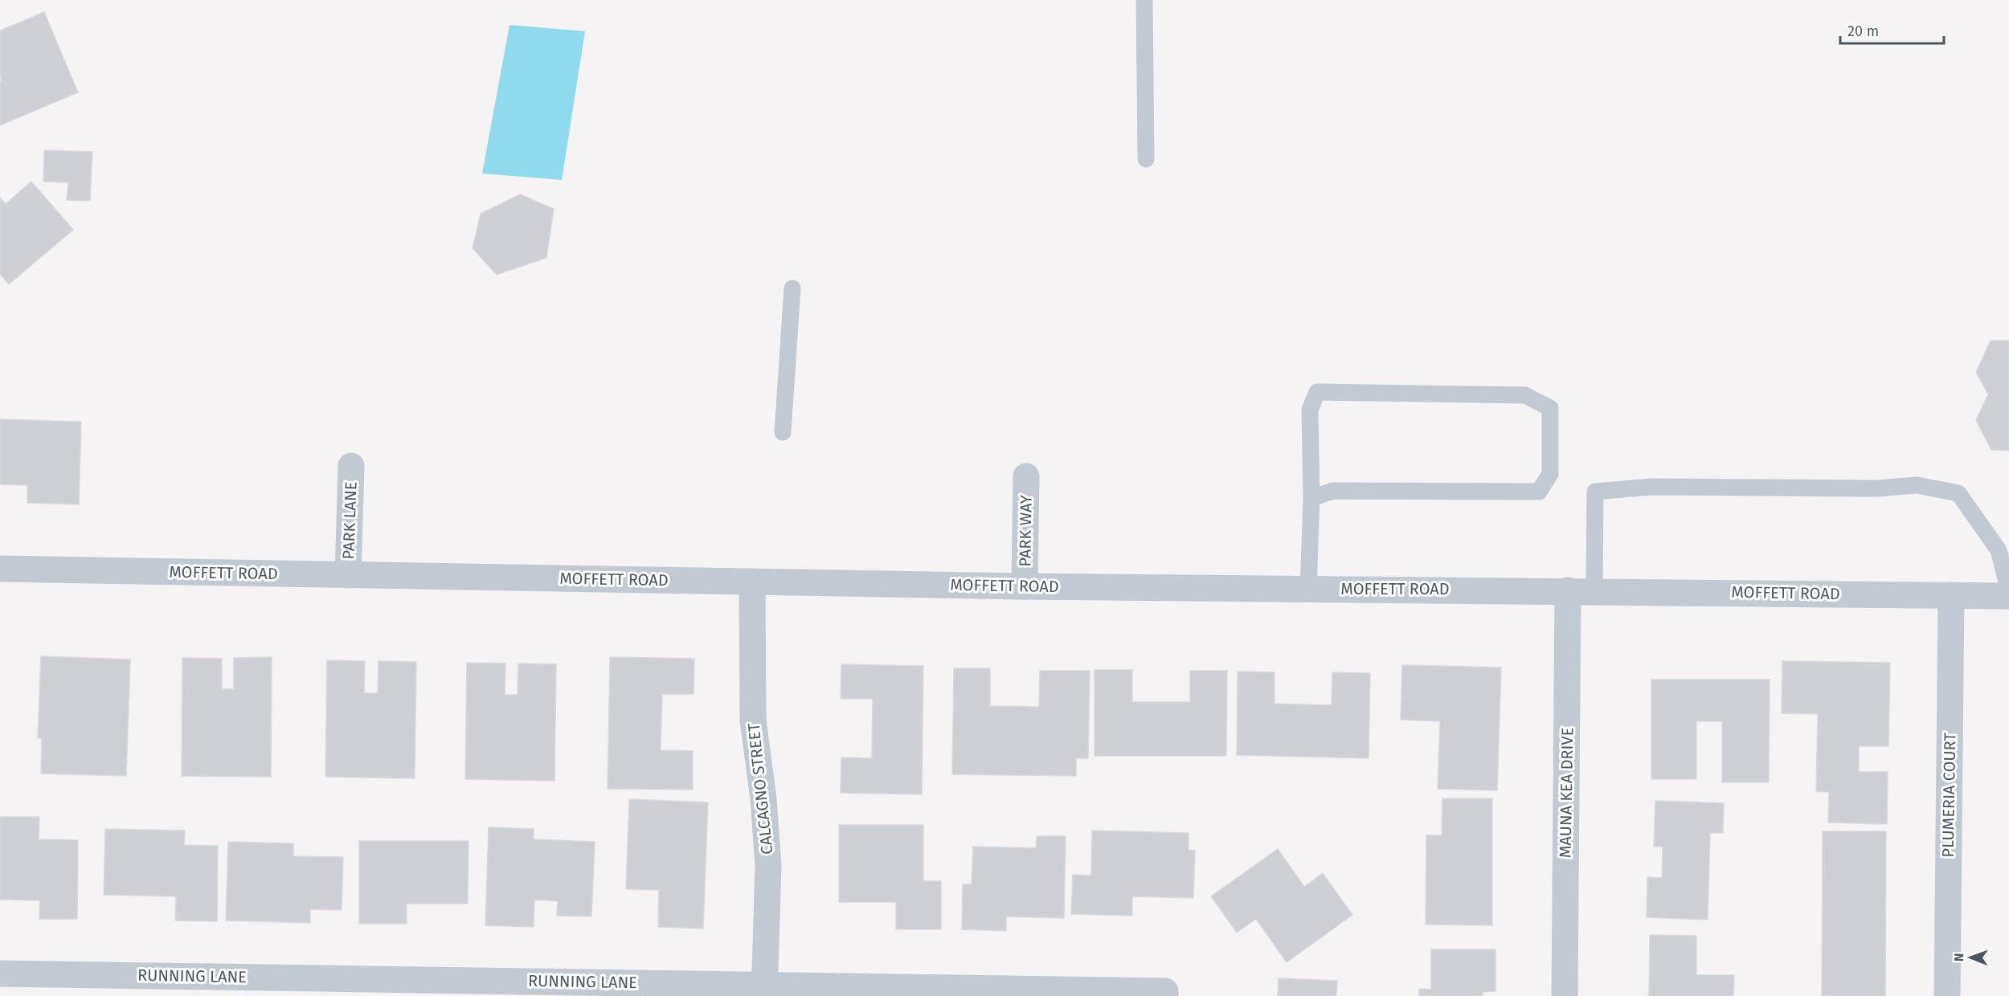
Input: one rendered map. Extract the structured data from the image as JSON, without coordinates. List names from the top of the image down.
{
  "streets": {
    "street": [
      "PARK LANE",
      "PARK WAY",
      "MOFFETT ROAD",
      "CALCAGNO STREET",
      "MAUNA KEA DRIVE",
      "PLUMERIA COURT",
      "RUNNING LANE"
    ]
  },
  "crossings": [
    ["PARK LANE", "MOFFETT ROAD"],
    ["PARK WAY", "MOFFETT ROAD"],
    ["MOFFETT ROAD", "CALCAGNO STREET"],
    ["MOFFETT ROAD", "MAUNA KEA DRIVE"],
    ["MOFFETT ROAD", "PLUMERIA COURT"],
    ["CALCAGNO STREET", "RUNNING LANE"]
  ],
  "scale_bar": "20 m",
  "north": "left"
}
